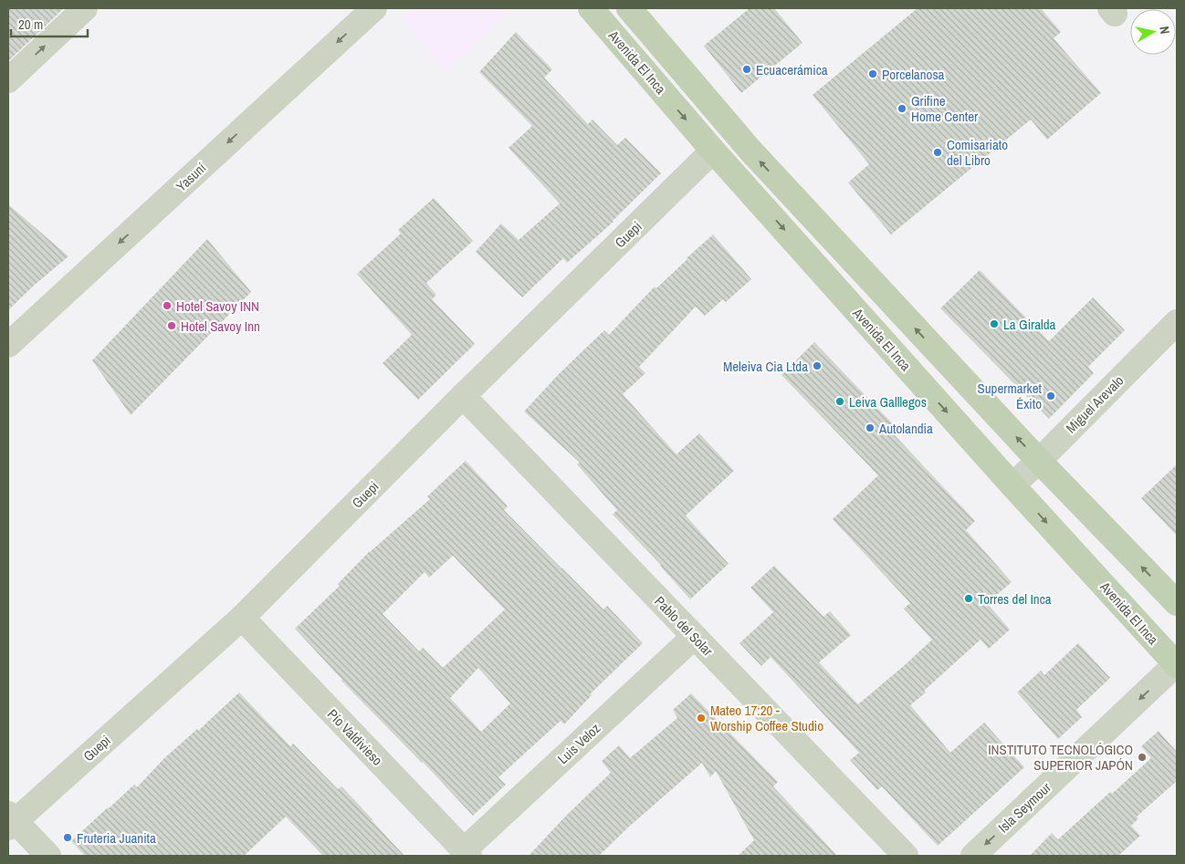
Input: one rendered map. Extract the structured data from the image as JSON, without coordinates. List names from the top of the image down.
{
  "streets": {
    "main road": ["Avenida El Inca"],
    "street": [
      "Yasuní",
      "Guepi",
      "Miguel Arevalo",
      "Pablo del Solar",
      "Pío Valdivieso",
      "Luis Veloz",
      "Isla Seymour"
    ]
  },
  "crossings": [
    ["Avenida El Inca", "Guepi"],
    ["Avenida El Inca", "Miguel Arevalo"],
    ["Avenida El Inca", "Isla Seymour"],
    ["Guepi", "Pablo del Solar"],
    ["Guepi", "Pío Valdivieso"],
    ["Pablo del Solar", "Luis Veloz"],
    ["Pío Valdivieso", "Luis Veloz"]
  ],
  "one_way": ["Yasuní", "Isla Seymour"],
  "places": [
    "Ecuacerámica",
    "Porcelanosa",
    "Grifine Home Center",
    "Comisariato del Libro",
    "Hotel Savoy INN",
    "La Giralda",
    "Hotel Savoy Inn",
    "Meleiva Cia Ltda",
    "Supermarket Éxito",
    "Leiva Galllegos",
    "Autolandia",
    "Torres del Inca",
    "Mateo 17:20 - Worship Coffee Studio",
    "INSTITUTO TECNOLÓGICO SUPERIOR JAPÓN",
    "Fruteria Juanita"
  ],
  "scale_bar": "20 m",
  "north": "right"
}
